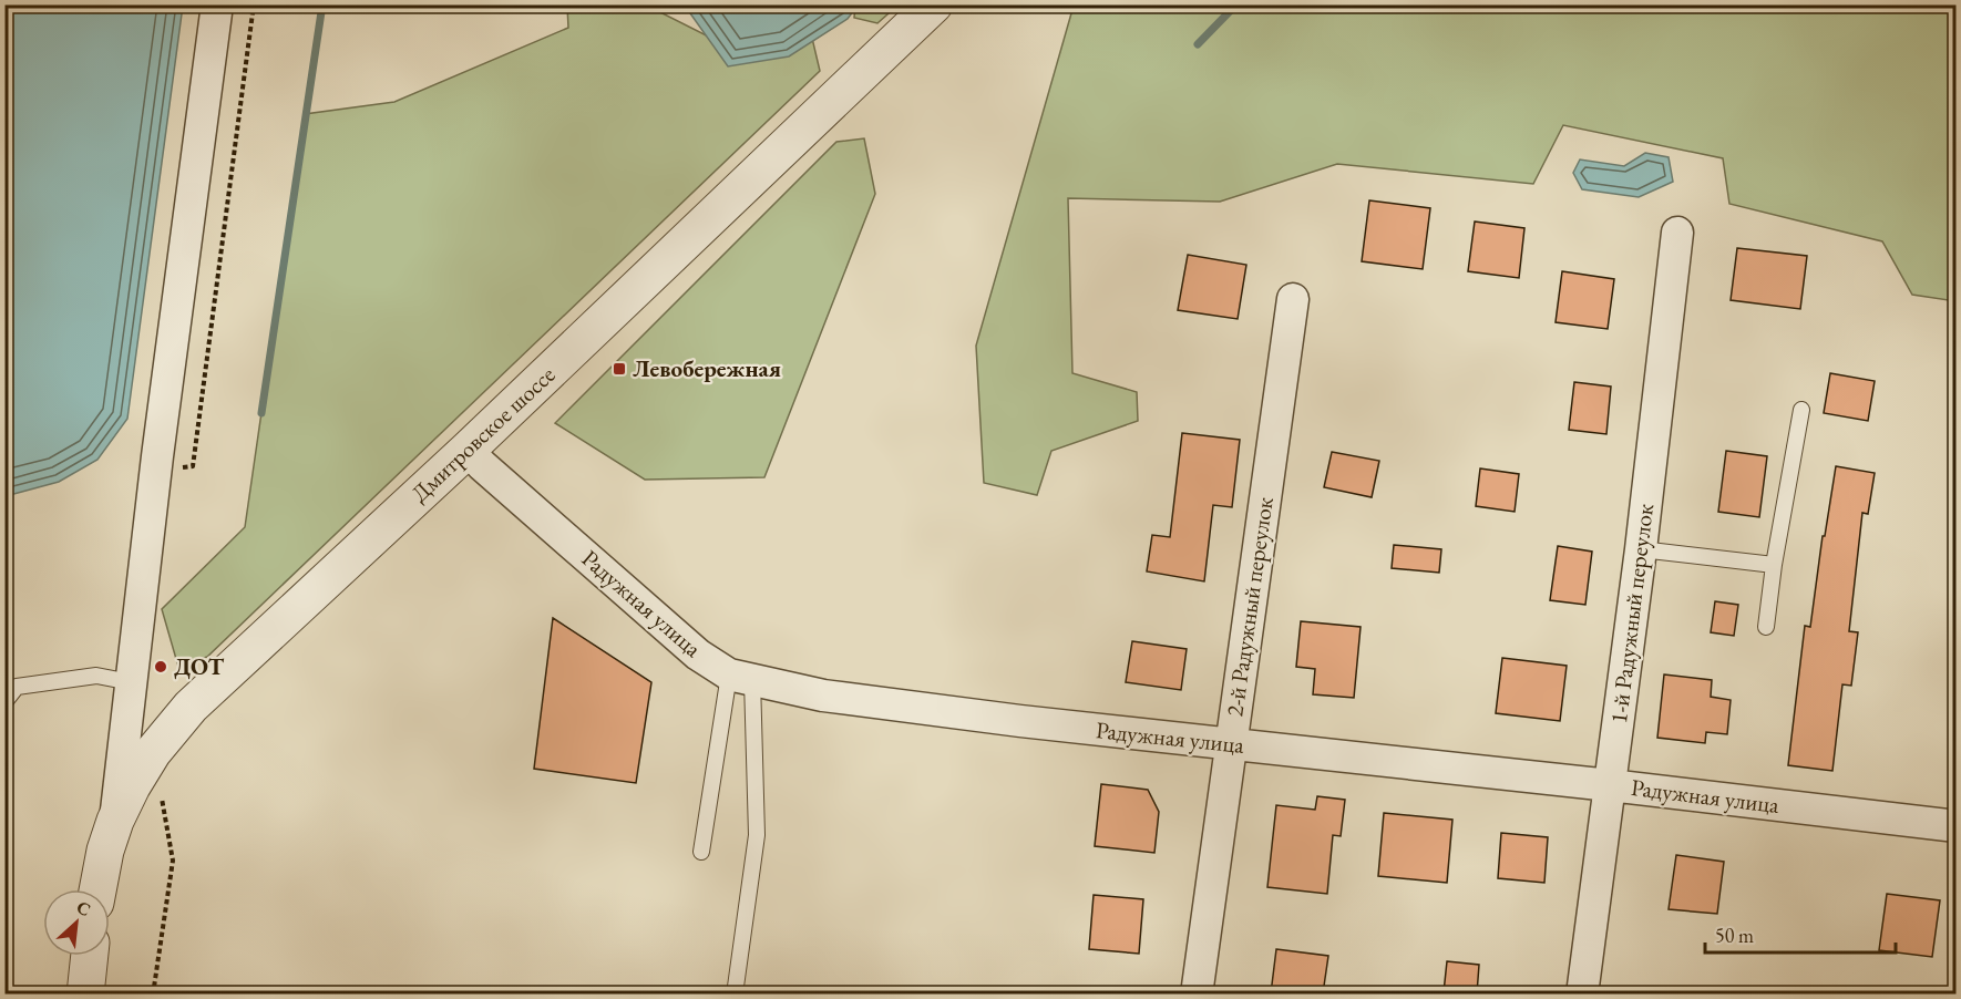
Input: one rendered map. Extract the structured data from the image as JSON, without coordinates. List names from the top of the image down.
{
  "streets": {
    "street": [
      "Дмитровское шоссе",
      "Радужная улица",
      "2-й Радужный переулок",
      "1-й Радужный переулок"
    ]
  },
  "crossings": [
    ["Дмитровское шоссе", "Радужная улица"],
    ["Радужная улица", "2-й Радужный переулок"],
    ["Радужная улица", "1-й Радужный переулок"]
  ],
  "places": {
    "transit": ["Левобережная"],
    "other": ["ДОТ"]
  },
  "scale_bar": "50 m",
  "north": "top right"
}
